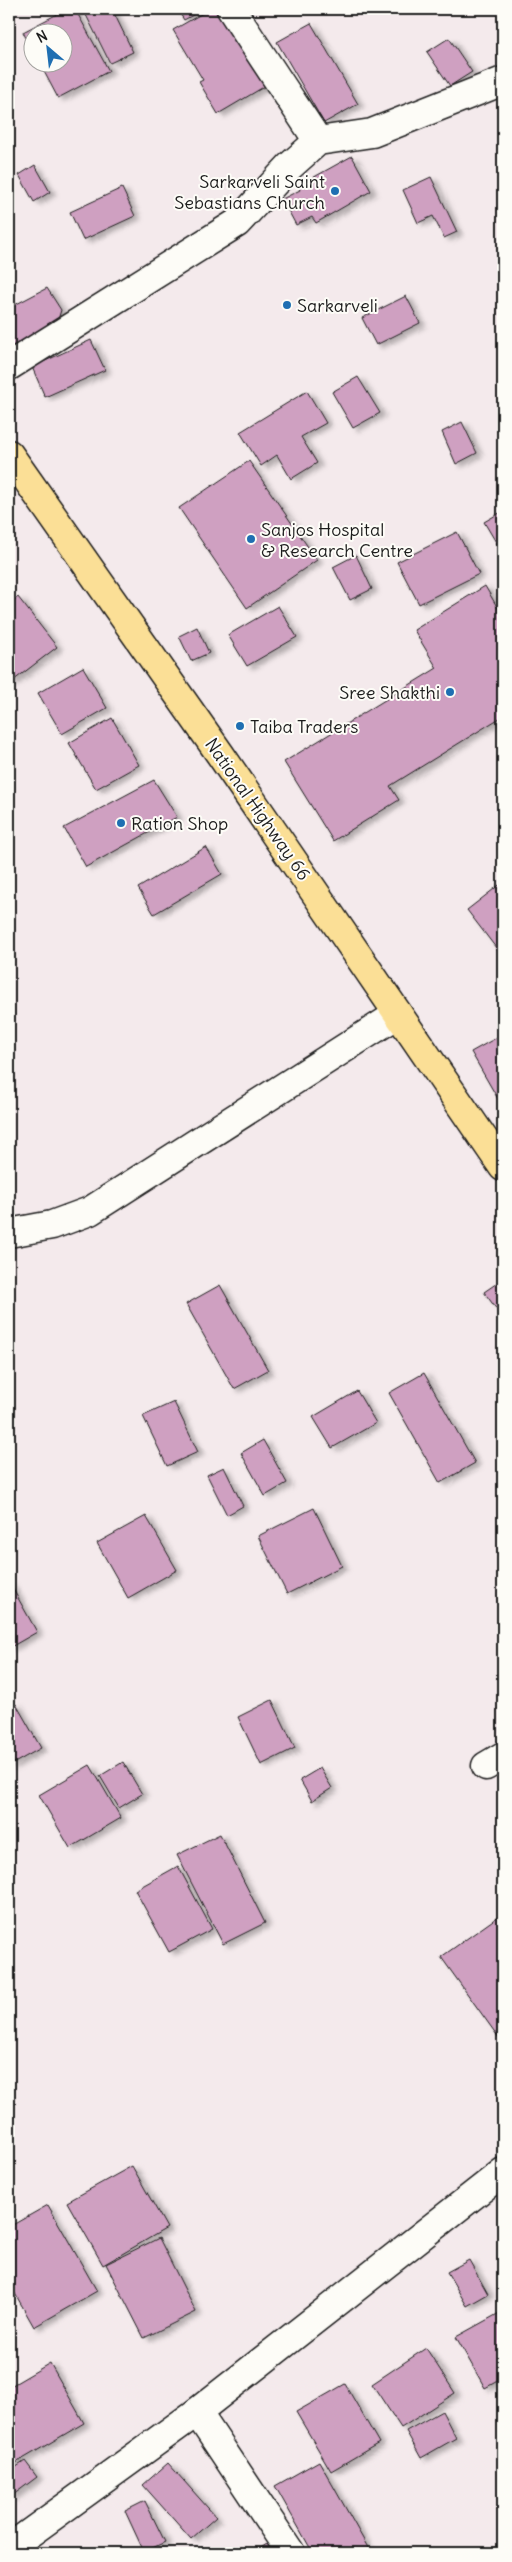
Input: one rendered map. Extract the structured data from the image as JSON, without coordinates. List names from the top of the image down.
{
  "streets": {
    "main road": ["National Highway 66"]
  },
  "places": [
    "Sarkarveli Saint Sebastians Church",
    "Sarkarveli",
    "Sanjos Hospital & Research Centre",
    "Sree Shakthi",
    "Taiba Traders",
    "Ration Shop"
  ],
  "north": "top left"
}
